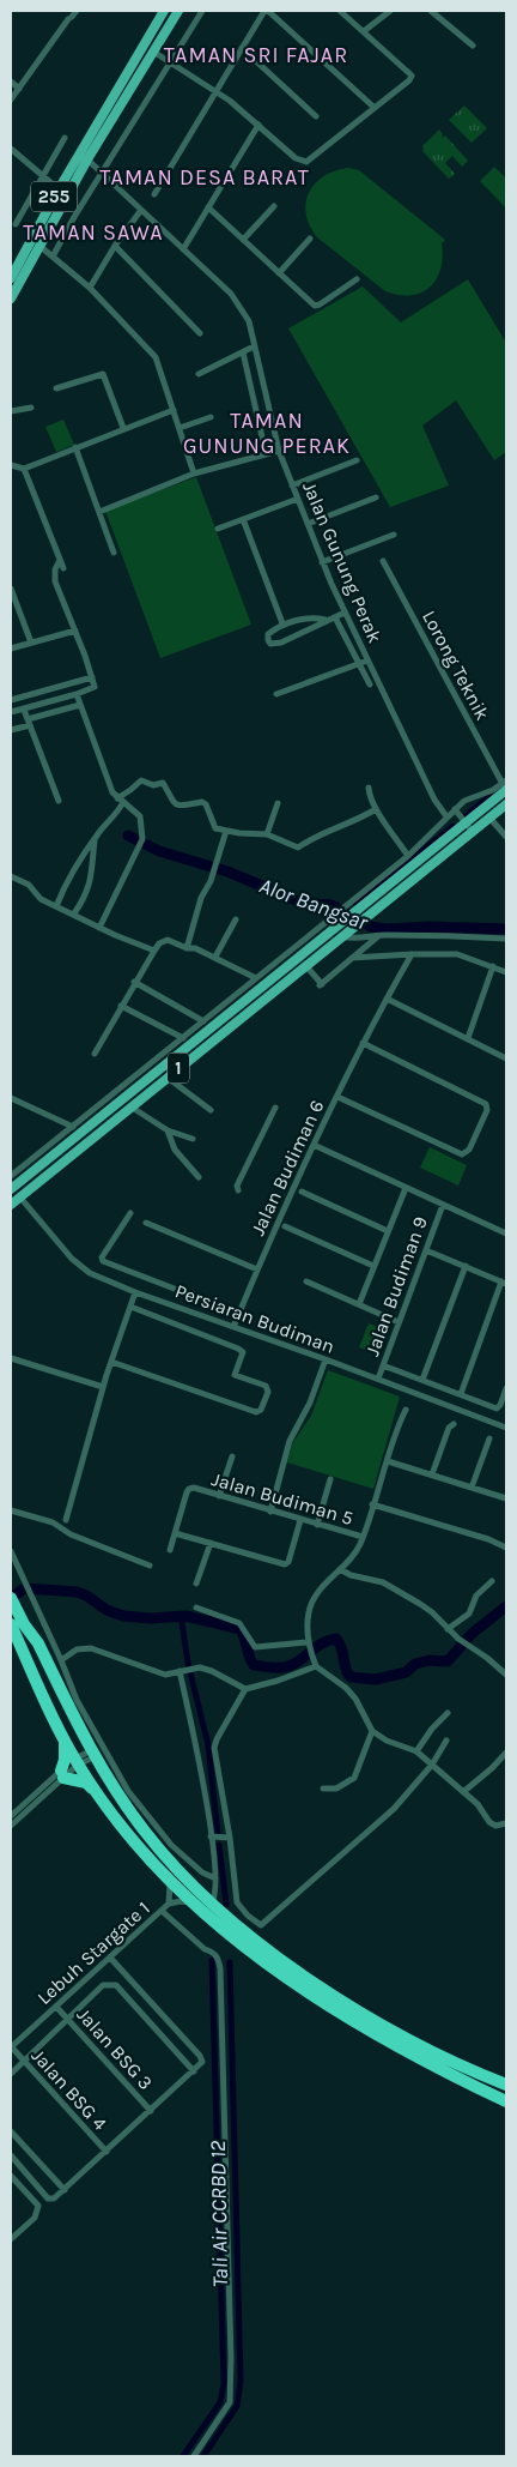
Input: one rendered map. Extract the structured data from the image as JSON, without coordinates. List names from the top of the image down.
{
  "streets": {
    "main road": ["255", "1"],
    "street": [
      "Jalan Gunung Perak",
      "Lorong Teknik",
      "Jalan Budiman 6",
      "Jalan Budiman 9",
      "Persiaran Budiman",
      "Jalan Budiman 5",
      "Lebuh Stargate 1",
      "Jalan BSG 3",
      "Jalan BSG 4"
    ]
  },
  "crossings": [
    ["255", "Jalan Gunung Perak"],
    ["Lorong Teknik", "1"],
    ["1", "Persiaran Budiman"],
    ["Jalan Budiman 6", "Persiaran Budiman"],
    ["Jalan Budiman 9", "Persiaran Budiman"],
    ["Lebuh Stargate 1", "Jalan BSG 3"],
    ["Lebuh Stargate 1", "Jalan BSG 4"]
  ],
  "districts": [
    "TAMAN SRI FAJAR",
    "TAMAN DESA BARAT",
    "TAMAN SAWA",
    "TAMAN GUNUNG PERAK"
  ],
  "water": ["Alor Bangsar", "Tali Air CCRBD 12"]
}
